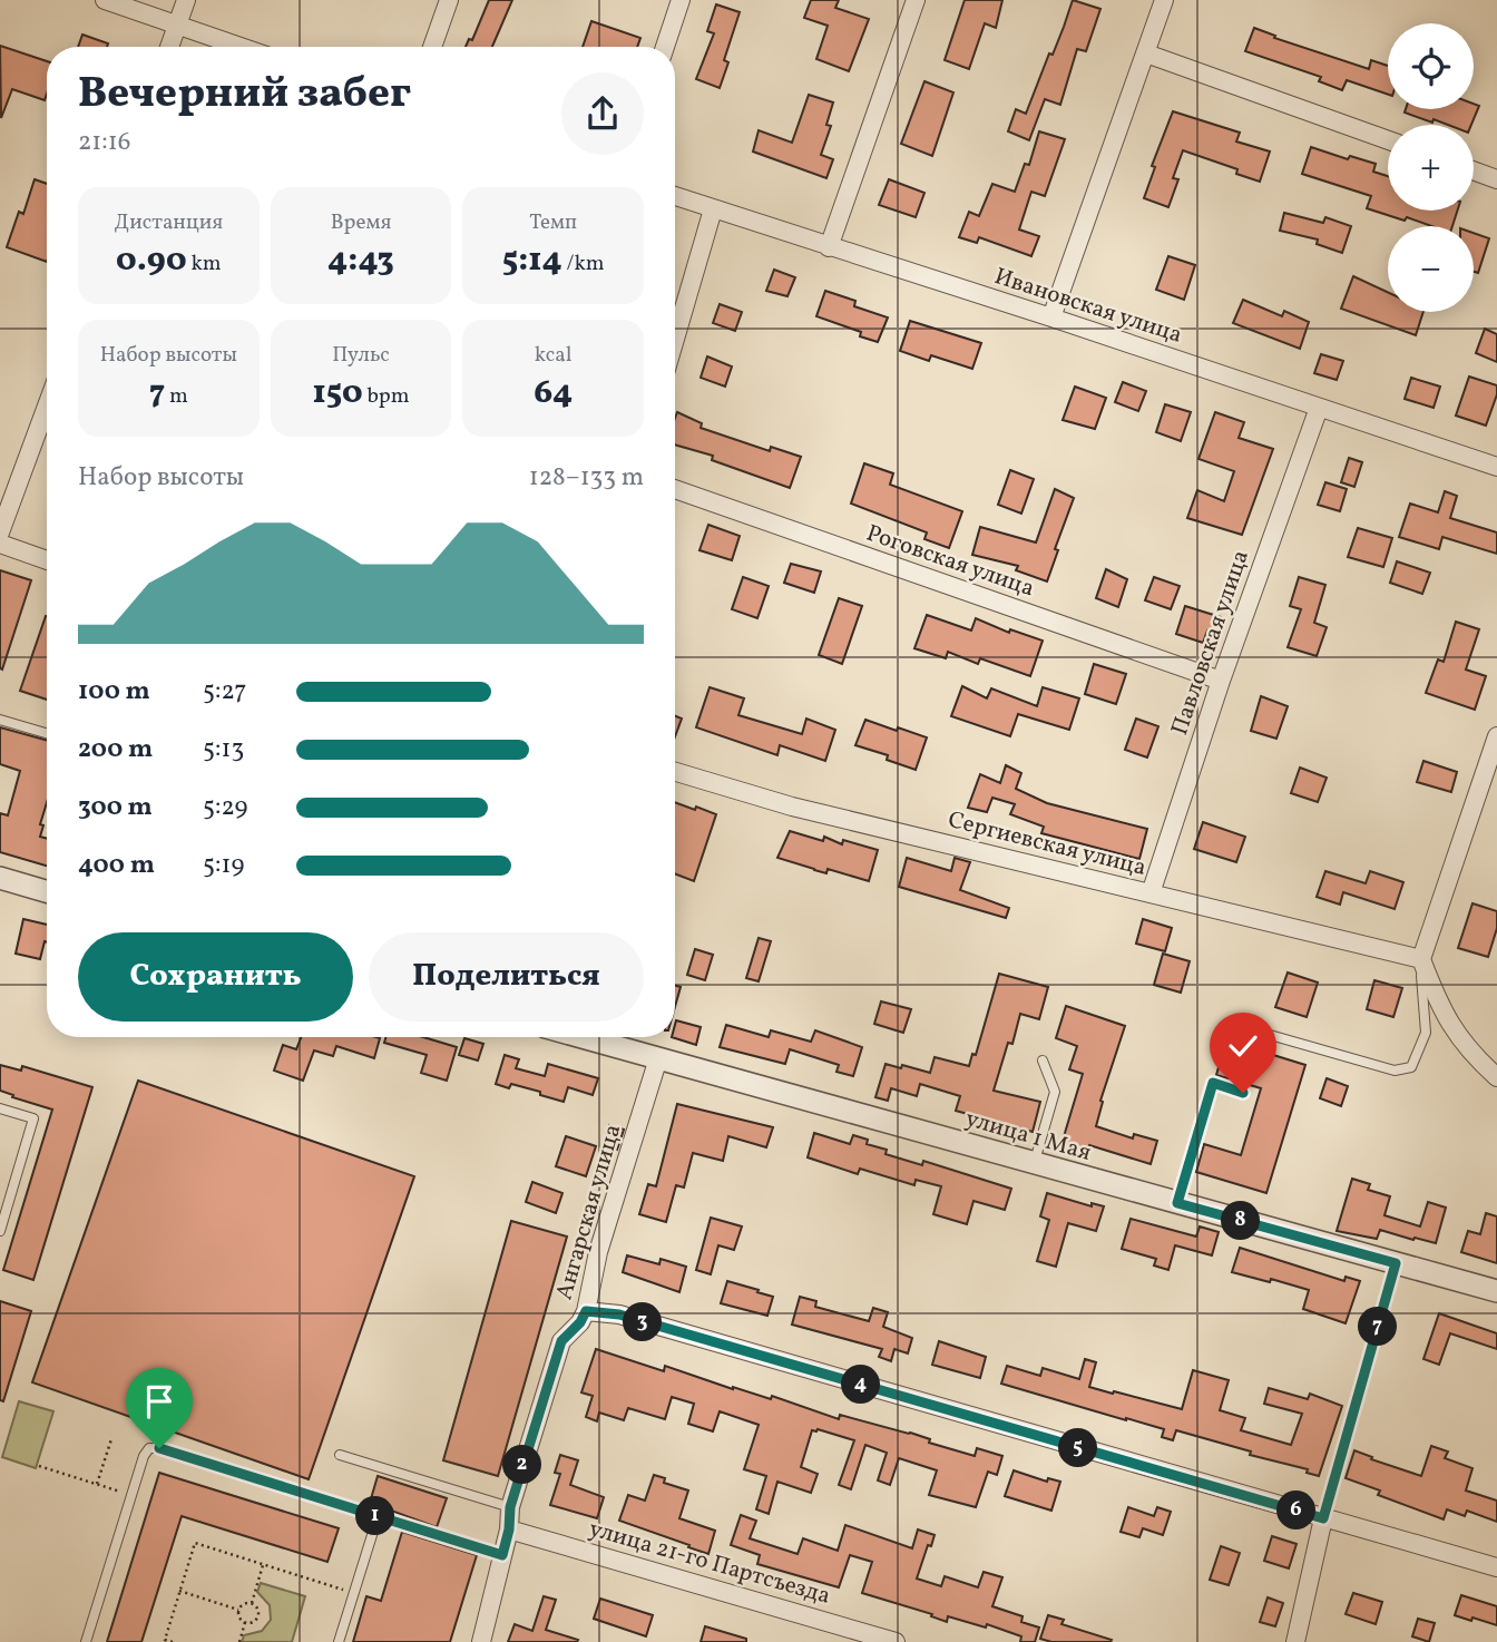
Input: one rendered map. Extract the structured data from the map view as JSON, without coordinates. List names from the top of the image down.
{
  "streets": {
    "street": [
      "Ивановская улица",
      "Роговская улица",
      "Павловская улица",
      "Сергиевская улица",
      "улица 1 Мая",
      "Ангарская улица",
      "улица 21-го Партсъезда"
    ]
  },
  "crossings": [
    ["Ивановская улица", "Павловская улица"],
    ["Роговская улица", "Павловская улица"],
    ["Павловская улица", "Сергиевская улица"],
    ["улица 1 Мая", "Ангарская улица"],
    ["Ангарская улица", "улица 21-го Партсъезда"]
  ],
  "page": {
    "map_buttons": ["+", "−"],
    "heading": ["Вечерний забег", "21:16"],
    "stats": [
      ["Дистанция", "0.90 km"],
      ["Время", "4:43"],
      ["Темп", "5:14 /km"],
      ["Набор высоты", "7 m"],
      ["Пульс", "150 bpm"],
      ["kcal", "64"]
    ],
    "chart": ["Набор высоты", "128–133 m"],
    "list": [
      {
        "name": "100 m",
        "note": "5:27"
      },
      {
        "name": "200 m",
        "note": "5:13"
      },
      {
        "name": "300 m",
        "note": "5:29"
      },
      {
        "name": "400 m",
        "note": "5:19"
      }
    ],
    "buttons": ["Сохранить", "Поделиться"],
    "pins": [
      "8",
      "3",
      "7",
      "4",
      "5",
      "2",
      "6",
      "1"
    ]
  }
}
